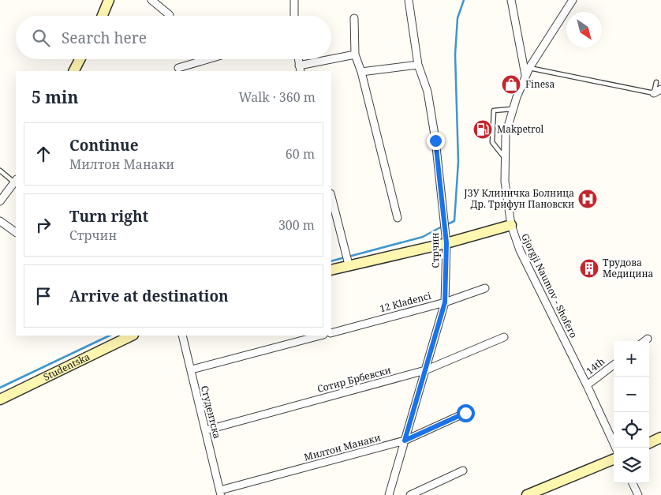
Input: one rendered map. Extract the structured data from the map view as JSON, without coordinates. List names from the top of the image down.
{
  "streets": {
    "street": [
      "Стрчин",
      "Gjorgji Naumov - Shofero",
      "12 Kladenci",
      "14th",
      "Studentska",
      "Сотир Брбевски",
      "Студентска",
      "Милтон Манаки"
    ]
  },
  "crossings": [
    ["Стрчин", "12 Kladenci"],
    ["Стрчин", "Сотир Брбевски"],
    ["Стрчин", "Милтон Манаки"],
    ["Gjorgji Naumov - Shofero", "14th"],
    ["Сотир Брбевски", "Студентска"],
    ["Студентска", "Милтон Манаки"]
  ],
  "places": {
    "shop": ["Finesa"],
    "fuel station": ["Makpetrol"],
    "hospital": ["ЈЗУ Клиничка Болница Др. Трифун Пановски"],
    "building": ["Трудова Медицина"]
  },
  "north": "bottom right",
  "page": {
    "search": "Search here",
    "heading": ["5 min", "Walk · 360 m"],
    "list": [
      ["Continue", "Милтон Манаки", "60 m"],
      ["Turn right", "Стрчин", "300 m"],
      "Arrive at destination"
    ],
    "map_buttons": ["+", "−"]
  }
}
